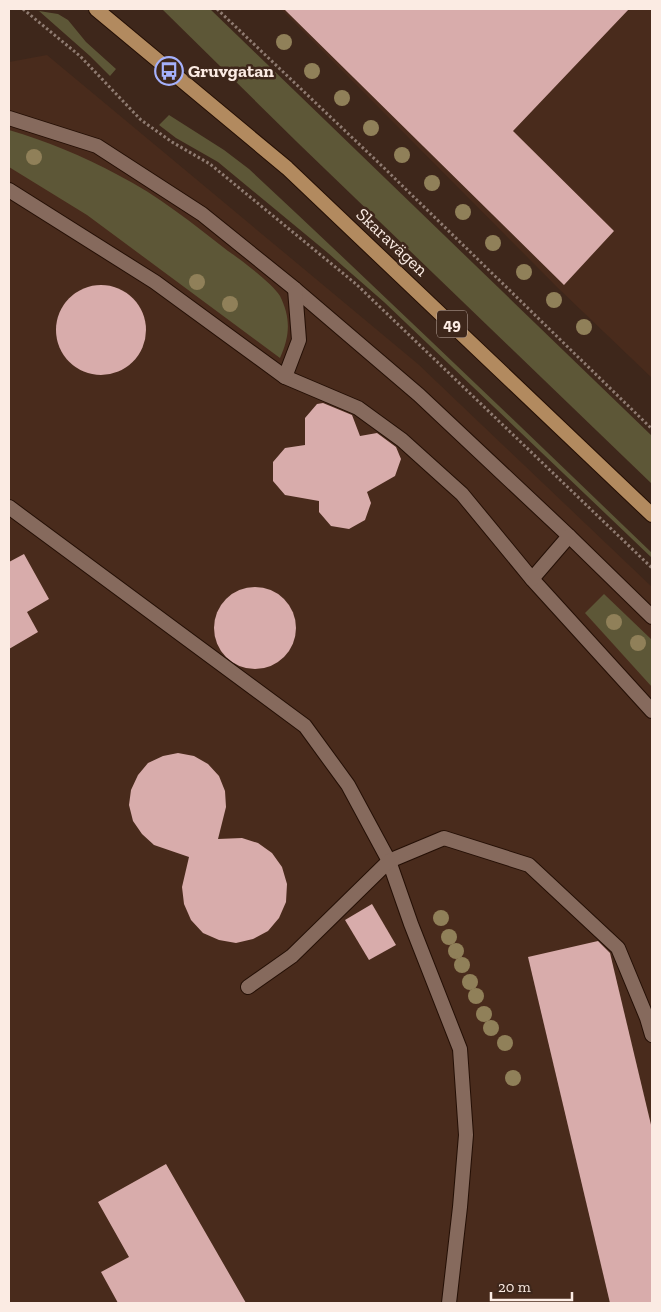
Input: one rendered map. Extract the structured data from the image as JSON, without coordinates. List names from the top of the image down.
{
  "streets": {
    "main road": ["Skaravägen", "49"]
  },
  "places": {
    "bus stop": ["Gruvgatan"]
  },
  "scale_bar": "20 m"
}
